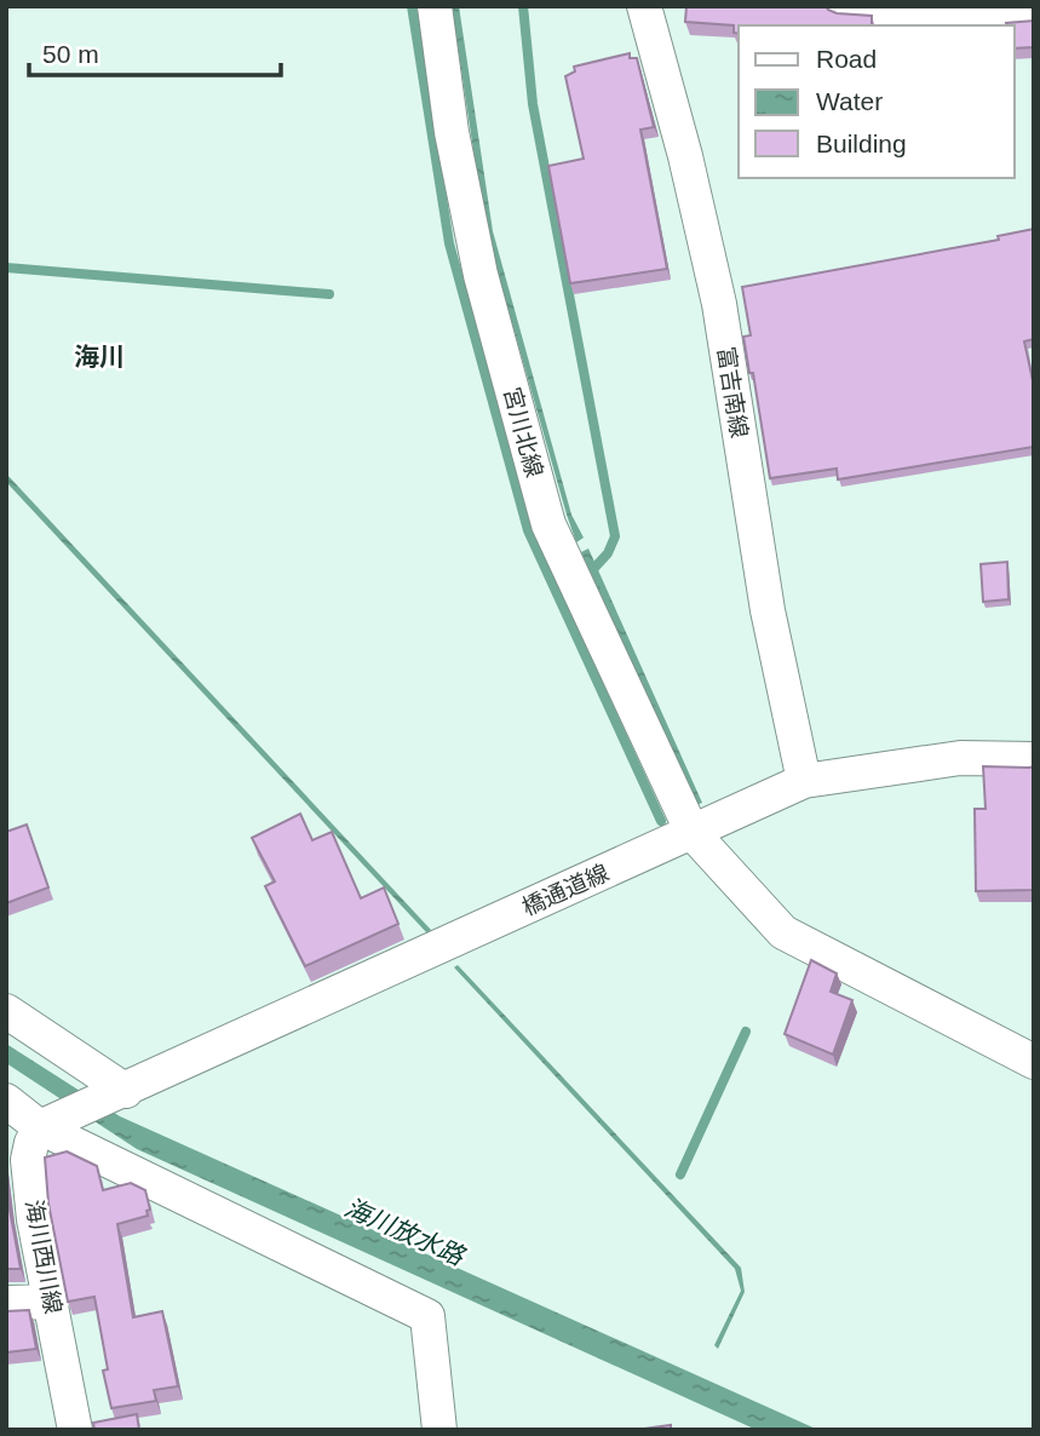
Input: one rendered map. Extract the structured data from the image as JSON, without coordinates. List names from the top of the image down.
{
  "streets": {
    "street": [
      "富吉南線",
      "宮川北線",
      "橋通道線",
      "海川西川線"
    ]
  },
  "crossings": [
    ["富吉南線", "橋通道線"],
    ["宮川北線", "橋通道線"],
    ["橋通道線", "海川西川線"]
  ],
  "districts": ["海川"],
  "water": ["海川放水路"],
  "legend": ["Road", "Water", "Building"],
  "scale_bar": "50 m"
}
